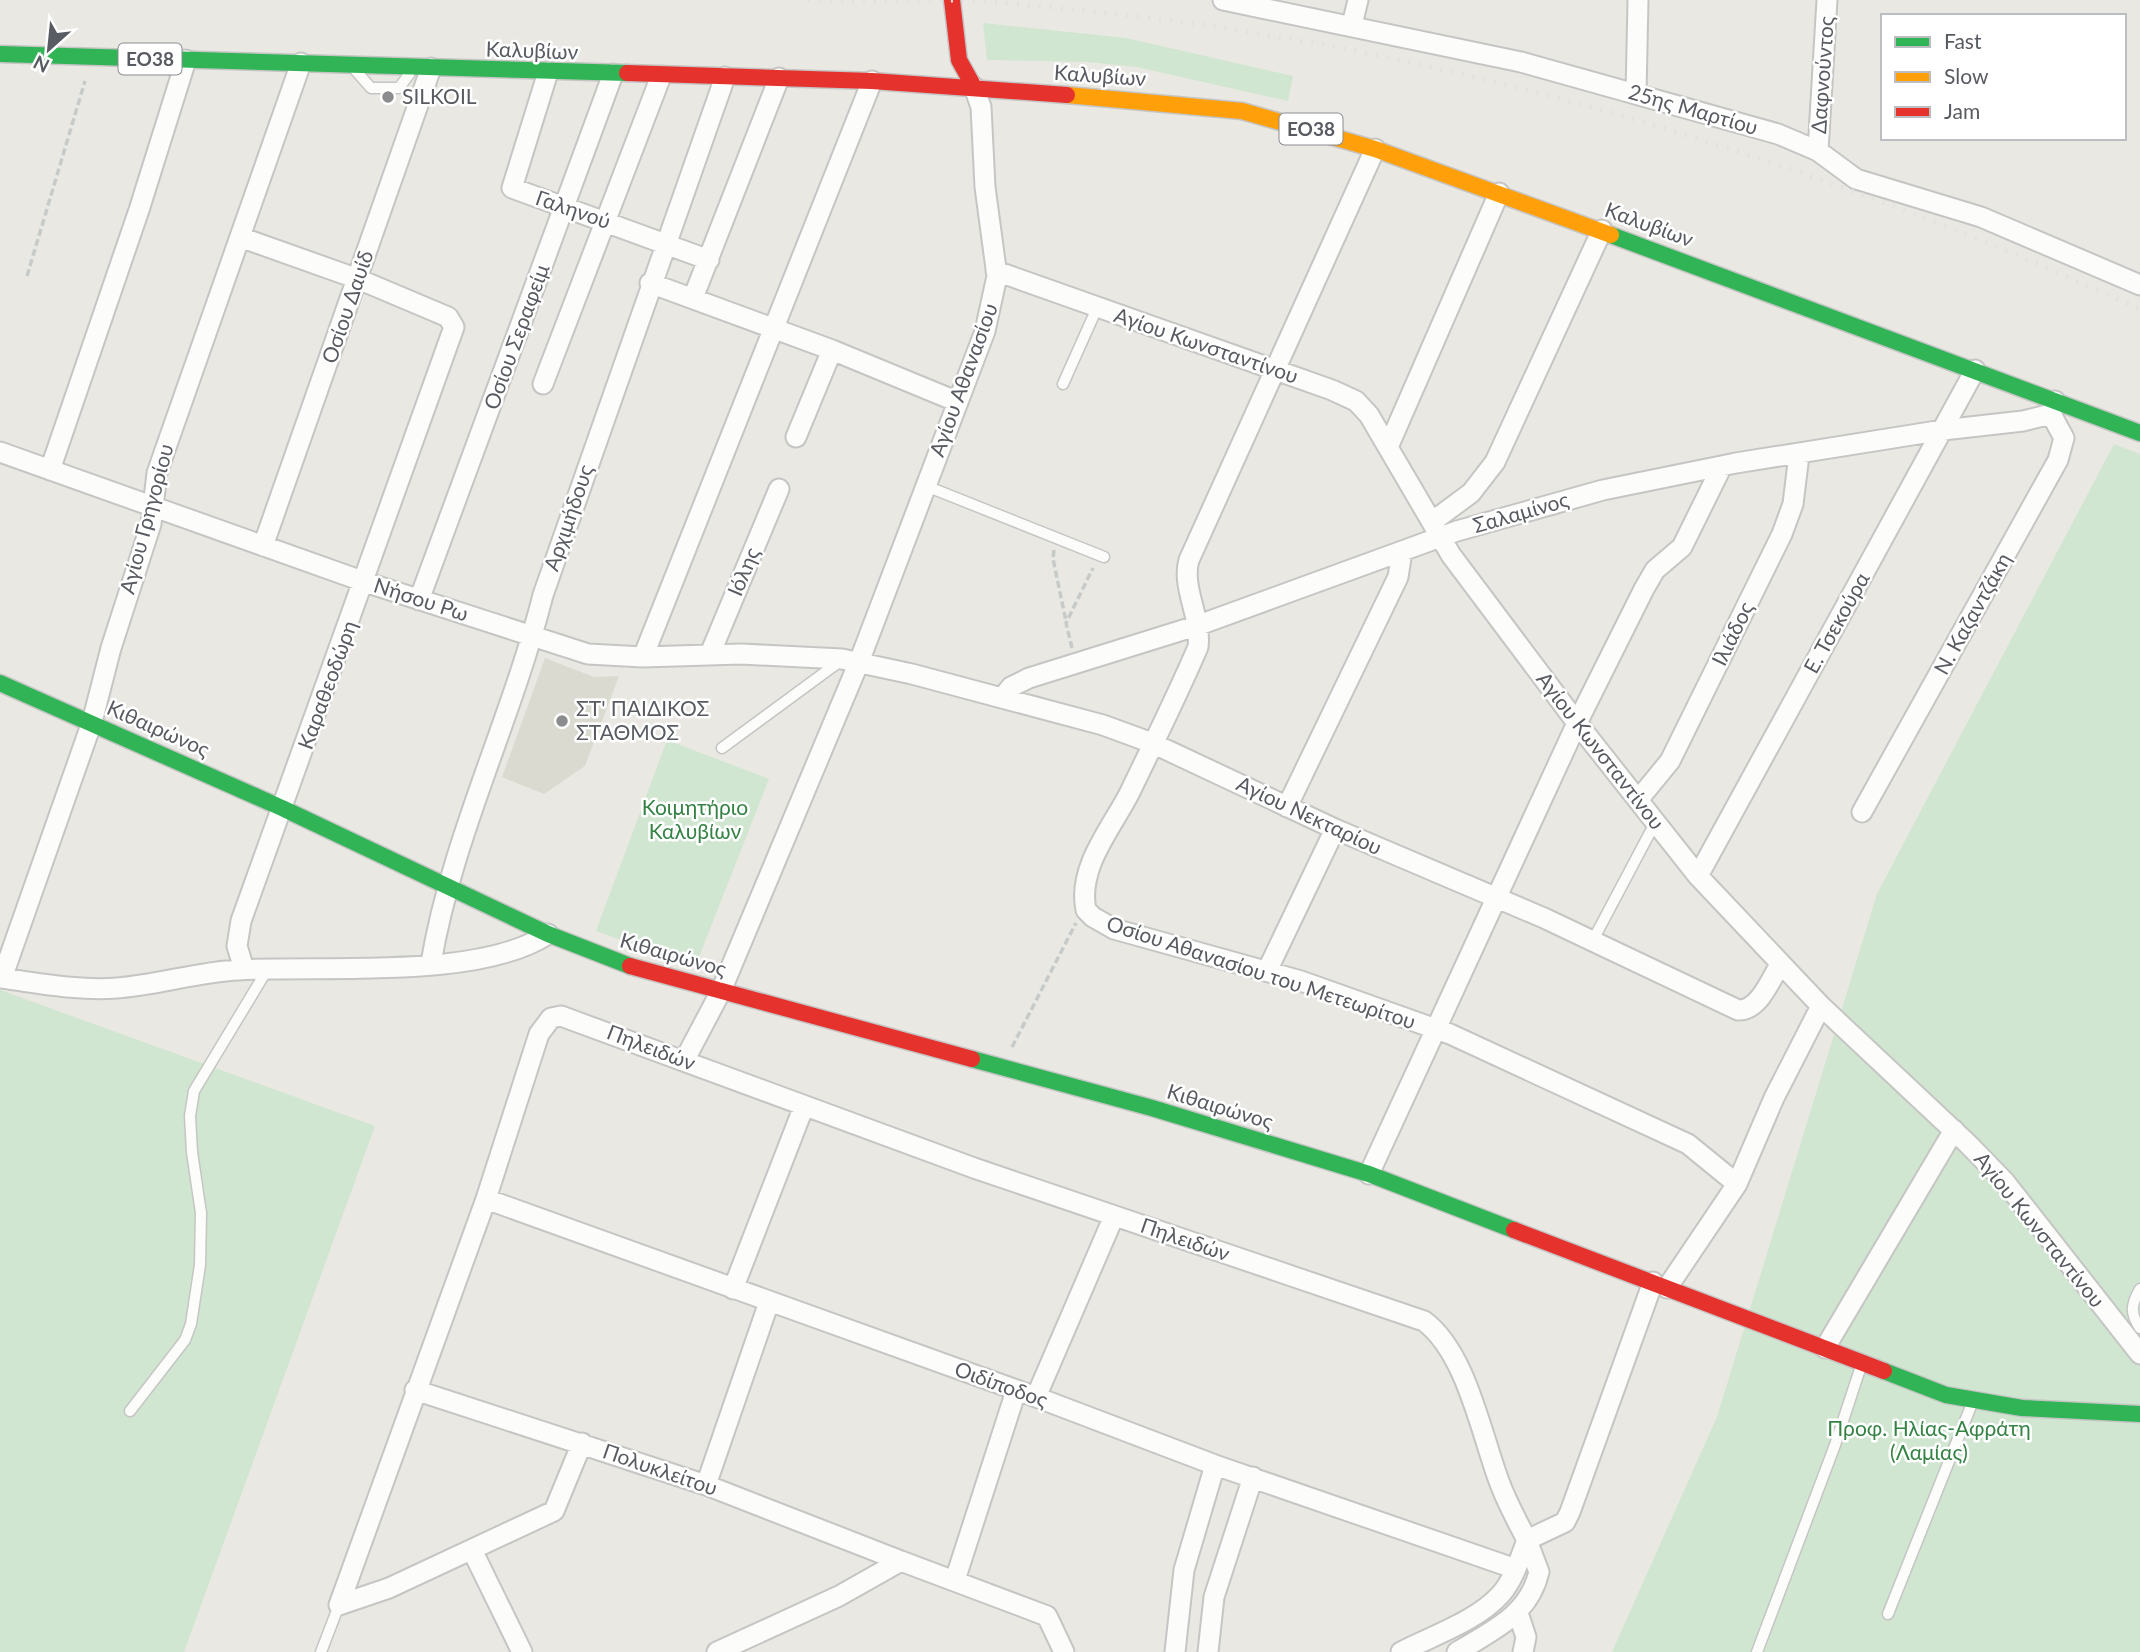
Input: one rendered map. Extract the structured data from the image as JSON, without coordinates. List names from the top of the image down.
{
  "streets": {
    "street": [
      "Καλυβίων",
      "ΕΟ38",
      "Δαφνούντος",
      "25ης Μαρτίου",
      "Γαληνού",
      "Οσίου Δαυίδ",
      "Οσίου Σεραφείμ",
      "Αγίου Κωνσταντίνου",
      "Αγίου Αθανασίου",
      "Σαλαμίνος",
      "Αρχιμήδους",
      "Αγίου Γρηγορίου",
      "Ιόλης",
      "Νήσου Ρω",
      "Ν. Καζαντζάκη",
      "Ε. Τσεκούρα",
      "Ιλιάδος",
      "Καραθεοδώρη",
      "Κιθαιρώνος",
      "Αγίου Νεκταρίου",
      "Οσίου Αθανασίου του Μετεωρίτου",
      "Πηλειδών",
      "Οιδίποδος",
      "Πολυκλείτου"
    ]
  },
  "crossings": [
    ["Καλυβίων", "Γαληνού"],
    ["Καλυβίων", "Οσίου Δαυίδ"],
    ["Καλυβίων", "Οσίου Σεραφείμ"],
    ["Καλυβίων", "Αγίου Αθανασίου"],
    ["Καλυβίων", "Σαλαμίνος"],
    ["Καλυβίων", "Αρχιμήδους"],
    ["Καλυβίων", "Αγίου Γρηγορίου"],
    ["Καλυβίων", "Ν. Καζαντζάκη"],
    ["Καλυβίων", "Ε. Τσεκούρα"],
    ["Δαφνούντος", "25ης Μαρτίου"],
    ["Γαληνού", "Οσίου Σεραφείμ"],
    ["Γαληνού", "Αρχιμήδους"],
    ["Οσίου Δαυίδ", "Νήσου Ρω"],
    ["Οσίου Δαυίδ", "Καραθεοδώρη"],
    ["Οσίου Σεραφείμ", "Νήσου Ρω"],
    ["Αγίου Κωνσταντίνου", "Αγίου Αθανασίου"],
    ["Αγίου Κωνσταντίνου", "Σαλαμίνος"],
    ["Αγίου Κωνσταντίνου", "Ε. Τσεκούρα"],
    ["Αγίου Κωνσταντίνου", "Ιλιάδος"],
    ["Αγίου Κωνσταντίνου", "Αγίου Νεκταρίου"],
    ["Αγίου Αθανασίου", "Νήσου Ρω"],
    ["Αγίου Αθανασίου", "Κιθαιρώνος"],
    ["Αγίου Αθανασίου", "Αγίου Νεκταρίου"],
    ["Αγίου Αθανασίου", "Πηλειδών"],
    ["Σαλαμίνος", "Ν. Καζαντζάκη"],
    ["Σαλαμίνος", "Ε. Τσεκούρα"],
    ["Σαλαμίνος", "Ιλιάδος"],
    ["Σαλαμίνος", "Αγίου Νεκταρίου"],
    ["Αρχιμήδους", "Νήσου Ρω"],
    ["Αρχιμήδους", "Κιθαιρώνος"],
    ["Αγίου Γρηγορίου", "Νήσου Ρω"],
    ["Αγίου Γρηγορίου", "Κιθαιρώνος"],
    ["Ιόλης", "Νήσου Ρω"],
    ["Νήσου Ρω", "Καραθεοδώρη"],
    ["Νήσου Ρω", "Αγίου Νεκταρίου"],
    ["Καραθεοδώρη", "Κιθαιρώνος"],
    ["Πηλειδών", "Οιδίποδος"]
  ],
  "parks": ["Κοιμητήριο Καλυβίων", "Προφ. Ηλίας-Αφράτη (Λαμίας)"],
  "places": ["SILKOIL", "ΣΤ' ΠΑΙΔΙΚΟΣ ΣΤΑΘΜΟΣ"],
  "legend": ["Fast", "Slow", "Jam"],
  "north": "bottom left"
}
